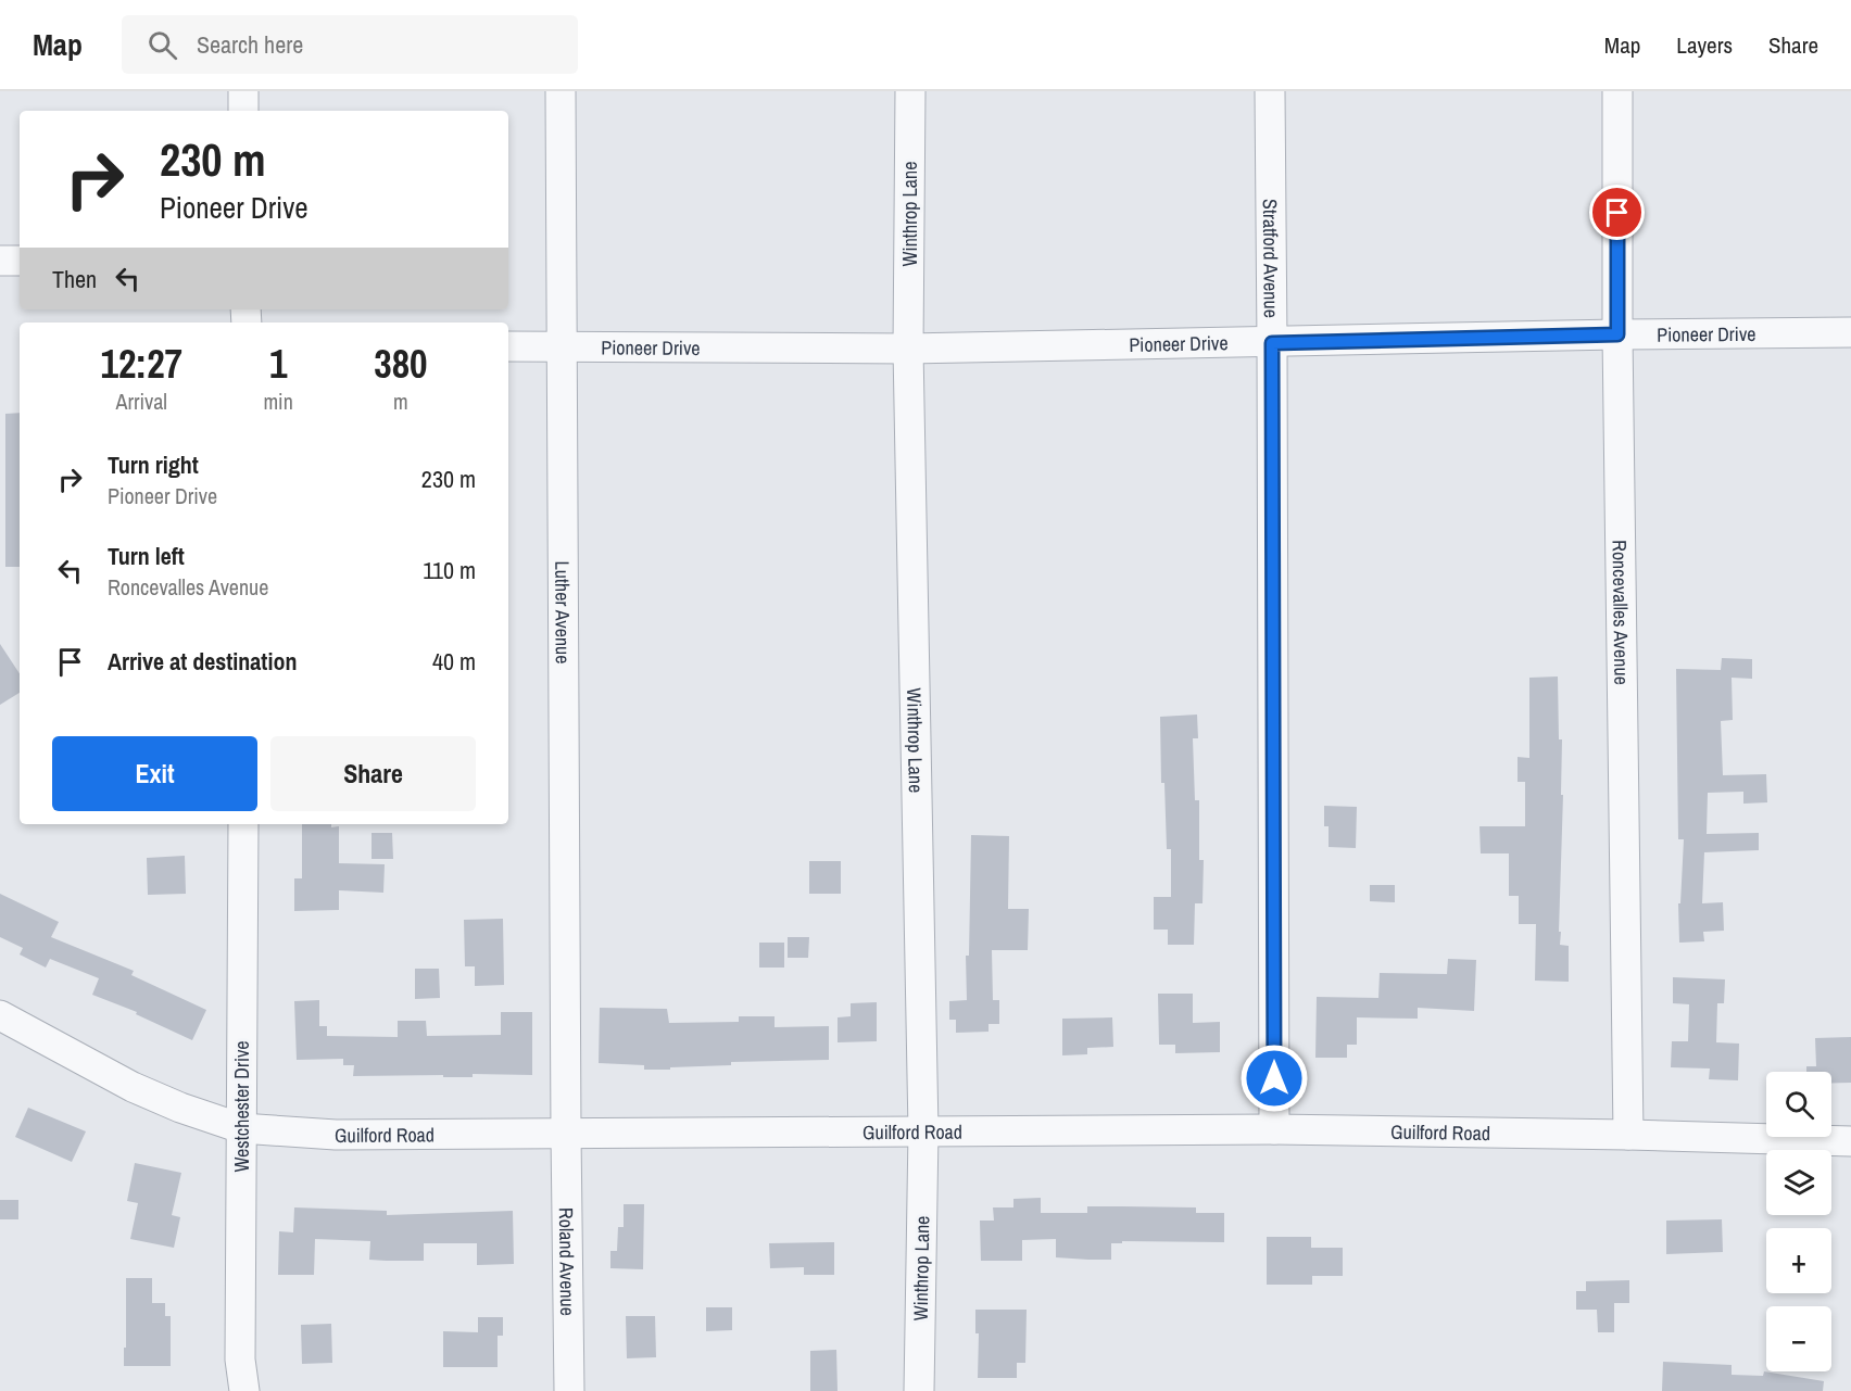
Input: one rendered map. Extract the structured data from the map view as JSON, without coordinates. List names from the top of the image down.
{
  "streets": {
    "street": [
      "Winthrop Lane",
      "Stratford Avenue",
      "Pioneer Drive",
      "Luther Avenue",
      "Roncevalles Avenue",
      "Westchester Drive",
      "Guilford Road",
      "Roland Avenue"
    ]
  },
  "crossings": [
    ["Winthrop Lane", "Pioneer Drive"],
    ["Winthrop Lane", "Guilford Road"],
    ["Stratford Avenue", "Pioneer Drive"],
    ["Stratford Avenue", "Guilford Road"],
    ["Pioneer Drive", "Luther Avenue"],
    ["Pioneer Drive", "Roncevalles Avenue"],
    ["Luther Avenue", "Guilford Road"],
    ["Luther Avenue", "Roland Avenue"],
    ["Roncevalles Avenue", "Guilford Road"],
    ["Westchester Drive", "Guilford Road"],
    ["Guilford Road", "Roland Avenue"]
  ],
  "page": {
    "header": "Map",
    "search": "Search here",
    "nav": ["Map", "Layers", "Share"],
    "turn": ["230 m", "Pioneer Drive"],
    "then": "Then",
    "eta": [
      "12:27",
      "Arrival",
      "1",
      "min",
      "380",
      "m"
    ],
    "list": [
      {
        "name": "Turn right",
        "note": "Pioneer Drive",
        "value": "230 m"
      },
      {
        "name": "Turn left",
        "note": "Roncevalles Avenue",
        "value": "110 m"
      },
      {
        "name": "Arrive at destination",
        "value": "40 m"
      }
    ],
    "buttons": ["Exit", "Share"],
    "map_buttons": ["+", "−"]
  }
}
